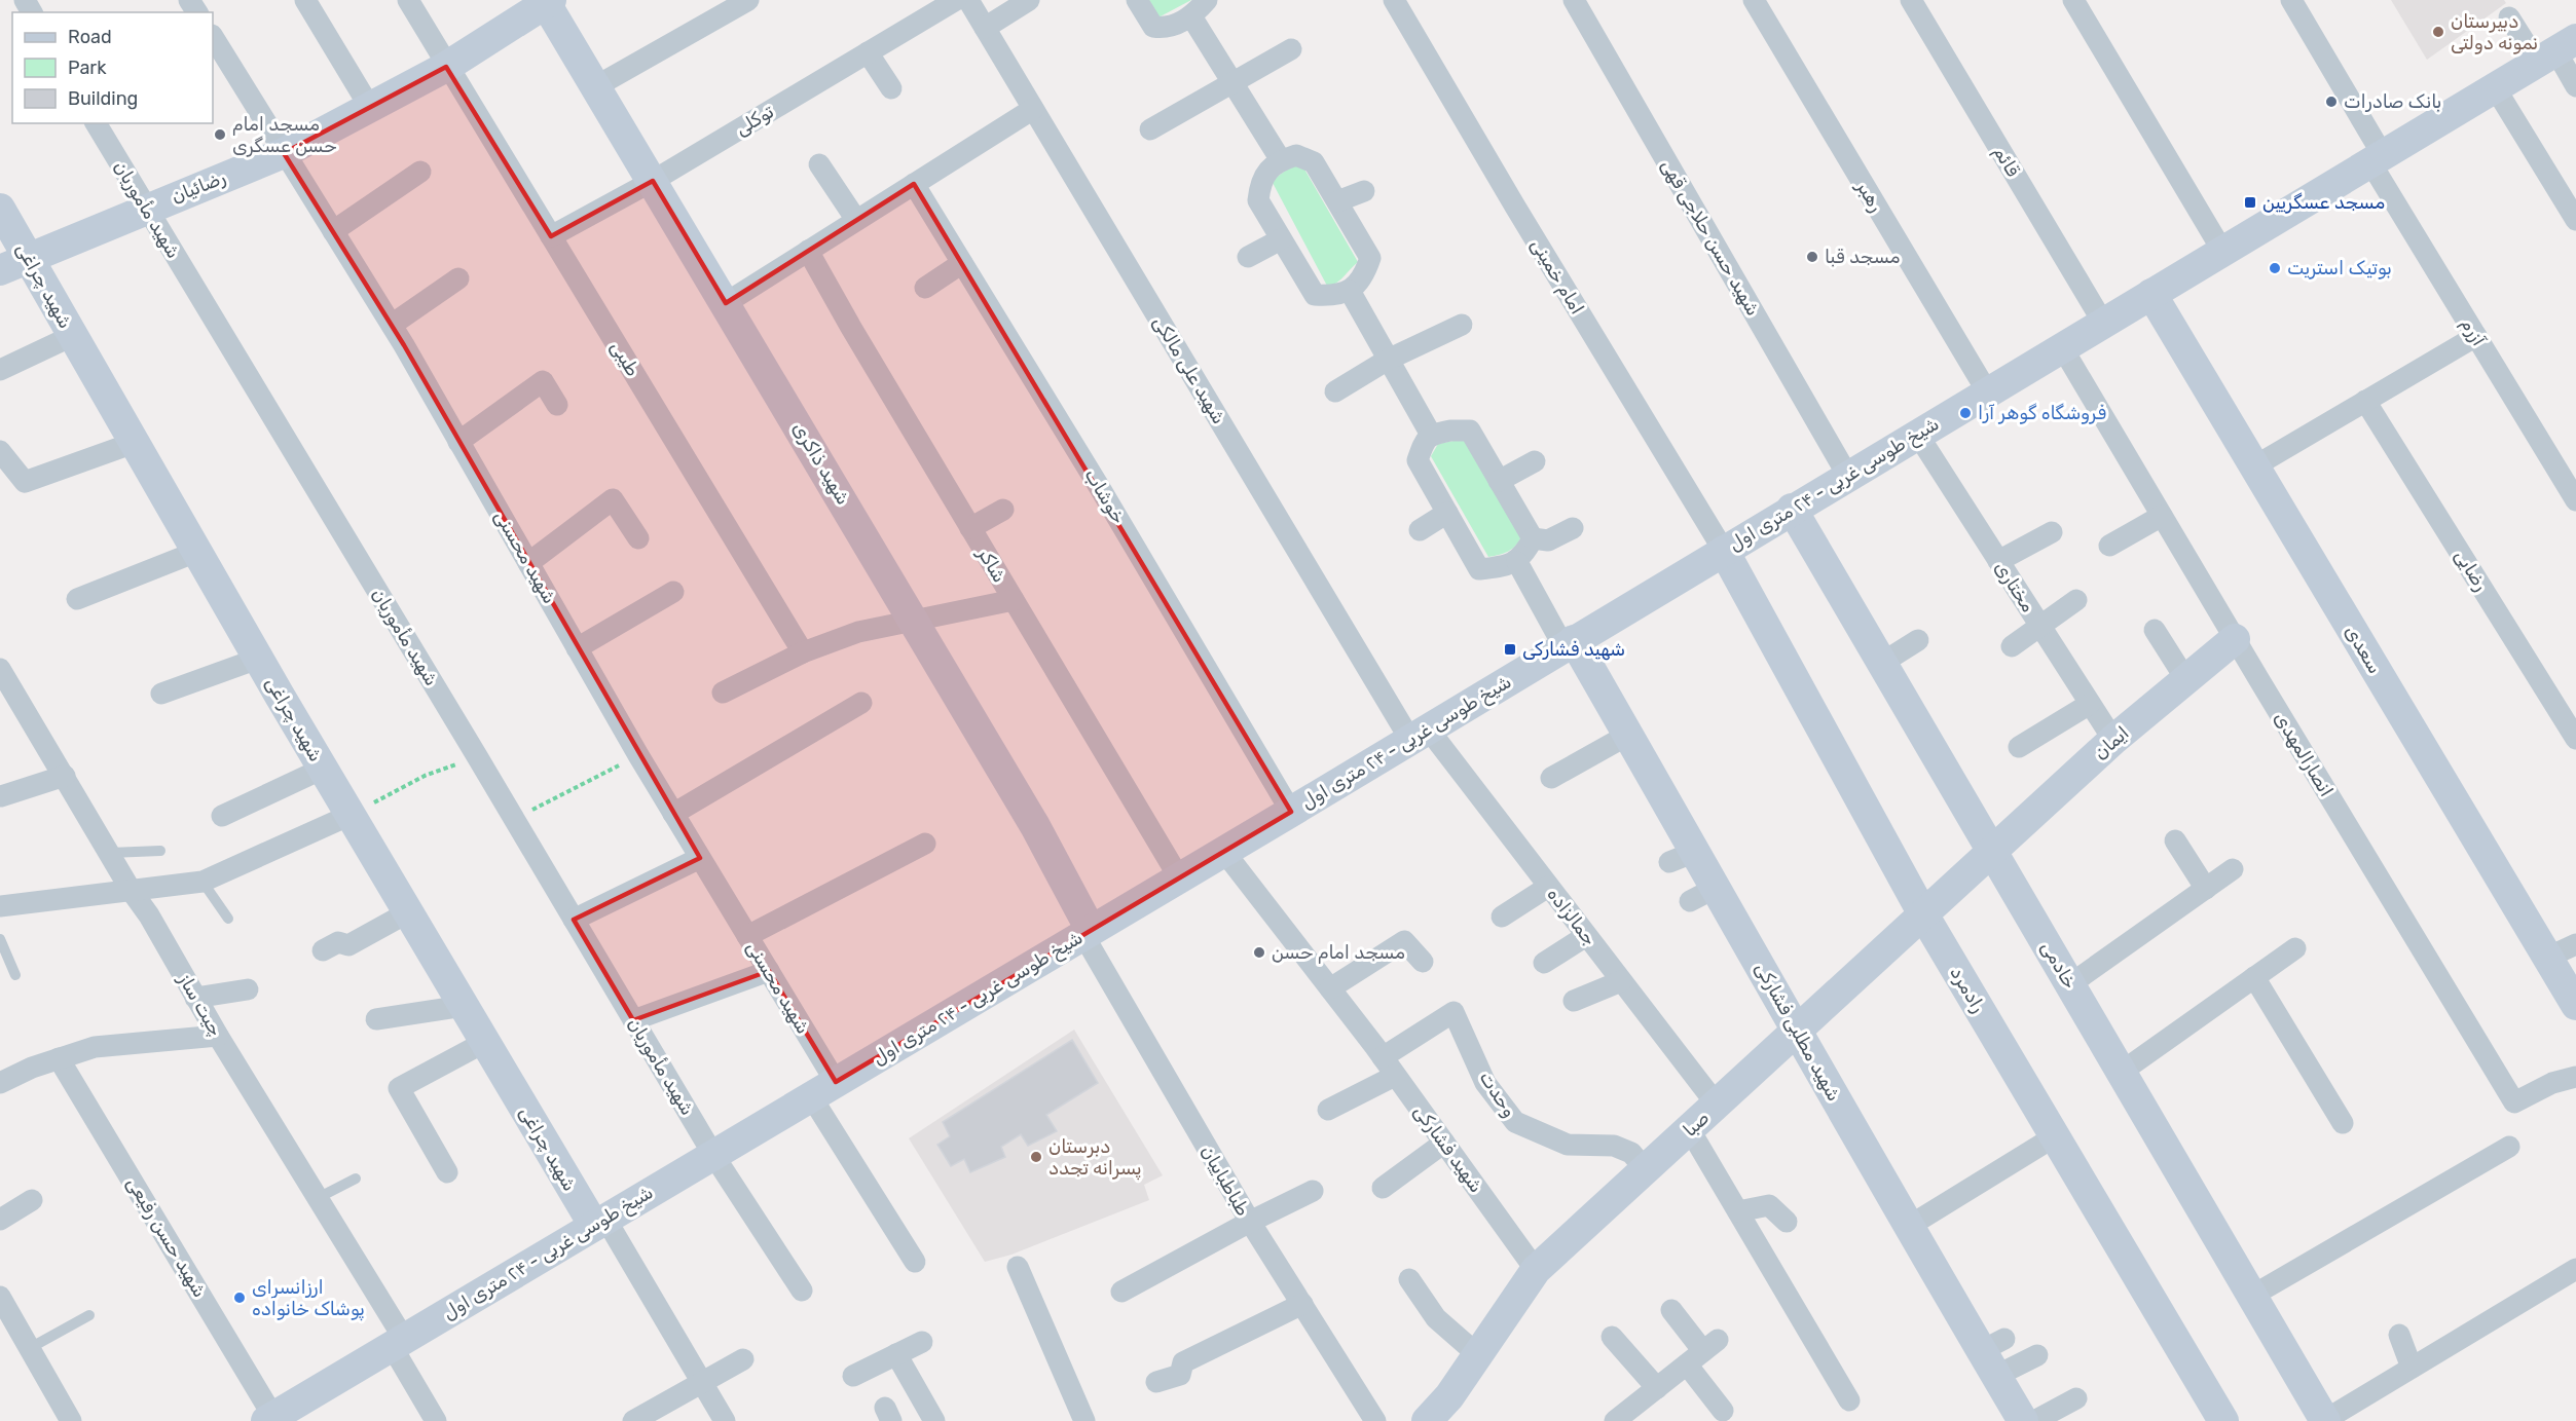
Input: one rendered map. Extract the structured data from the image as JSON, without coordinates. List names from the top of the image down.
{
  "streets": {
    "street": [
      "توکلی",
      "قائم",
      "رضائیان",
      "رهبر",
      "شهید مأموریان",
      "شهید حسن حلاجی قهی",
      "امام خمینی",
      "شهید چراغی",
      "آزرم",
      "طیبی",
      "شهید علی مالکی",
      "شهید ذاکری",
      "شیخ طوسی غربی - ۲۴ متری اول",
      "خوشاب",
      "شهید محسنی",
      "شاکر",
      "رضایی",
      "مختاری",
      "سعدی",
      "ایمان",
      "انصارالمهدی",
      "جمالزاده",
      "خادمی",
      "رادمرد",
      "چیت ساز",
      "شهید مطلبی فشارکی",
      "وحدت",
      "صبا",
      "شهید فشارکی",
      "طباطباییان",
      "شهید حسن رفیعی"
    ]
  },
  "crossings": [
    ["توکلی", "طیبی"],
    ["توکلی", "شهید ذاکری"],
    ["قائم", "شیخ طوسی غربی - ۲۴ متری اول"],
    ["رضائیان", "شهید مأموریان"],
    ["رضائیان", "شهید چراغی"],
    ["رضائیان", "طیبی"],
    ["رضائیان", "شهید ذاکری"],
    ["رضائیان", "شهید محسنی"],
    ["رهبر", "شیخ طوسی غربی - ۲۴ متری اول"],
    ["شهید مأموریان", "شیخ طوسی غربی - ۲۴ متری اول"],
    ["شهید حسن حلاجی قهی", "شیخ طوسی غربی - ۲۴ متری اول"],
    ["امام خمینی", "شیخ طوسی غربی - ۲۴ متری اول"],
    ["امام خمینی", "رادمرد"],
    ["شهید چراغی", "شیخ طوسی غربی - ۲۴ متری اول"],
    ["آزرم", "شیخ طوسی غربی - ۲۴ متری اول"],
    ["شهید علی مالکی", "شیخ طوسی غربی - ۲۴ متری اول"],
    ["شهید علی مالکی", "جمالزاده"],
    ["شهید ذاکری", "شیخ طوسی غربی - ۲۴ متری اول"],
    ["شهید ذاکری", "طباطباییان"],
    ["شیخ طوسی غربی - ۲۴ متری اول", "خوشاب"],
    ["شیخ طوسی غربی - ۲۴ متری اول", "شهید محسنی"],
    ["شیخ طوسی غربی - ۲۴ متری اول", "شاکر"],
    ["شیخ طوسی غربی - ۲۴ متری اول", "مختاری"],
    ["شیخ طوسی غربی - ۲۴ متری اول", "سعدی"],
    ["شیخ طوسی غربی - ۲۴ متری اول", "انصارالمهدی"],
    ["شیخ طوسی غربی - ۲۴ متری اول", "جمالزاده"],
    ["شیخ طوسی غربی - ۲۴ متری اول", "خادمی"],
    ["شیخ طوسی غربی - ۲۴ متری اول", "رادمرد"],
    ["شیخ طوسی غربی - ۲۴ متری اول", "چیت ساز"],
    ["شیخ طوسی غربی - ۲۴ متری اول", "شهید مطلبی فشارکی"],
    ["شیخ طوسی غربی - ۲۴ متری اول", "شهید فشارکی"],
    ["شیخ طوسی غربی - ۲۴ متری اول", "طباطباییان"],
    ["شیخ طوسی غربی - ۲۴ متری اول", "شهید حسن رفیعی"],
    ["مختاری", "ایمان"],
    ["ایمان", "انصارالمهدی"],
    ["ایمان", "خادمی"],
    ["ایمان", "صبا"],
    ["جمالزاده", "صبا"],
    ["خادمی", "صبا"],
    ["رادمرد", "صبا"],
    ["شهید مطلبی فشارکی", "صبا"],
    ["وحدت", "صبا"],
    ["وحدت", "شهید فشارکی"],
    ["صبا", "شهید فشارکی"]
  ],
  "places": {
    "other": [
      "دبیرستان نمونه دولتی",
      "بانک صادرات",
      "مسجد امام حسن عسگری",
      "مسجد قبا",
      "بوتیک استریت",
      "فروشگاه گوهر آرا",
      "مسجد امام حسن",
      "دبرستان پسرانه تجدد",
      "ارزانسرای پوشاک خانواده"
    ],
    "transit": ["مسجد عسگریین", "شهید فشارکی"]
  },
  "legend": ["Road", "Park", "Building"]
}
